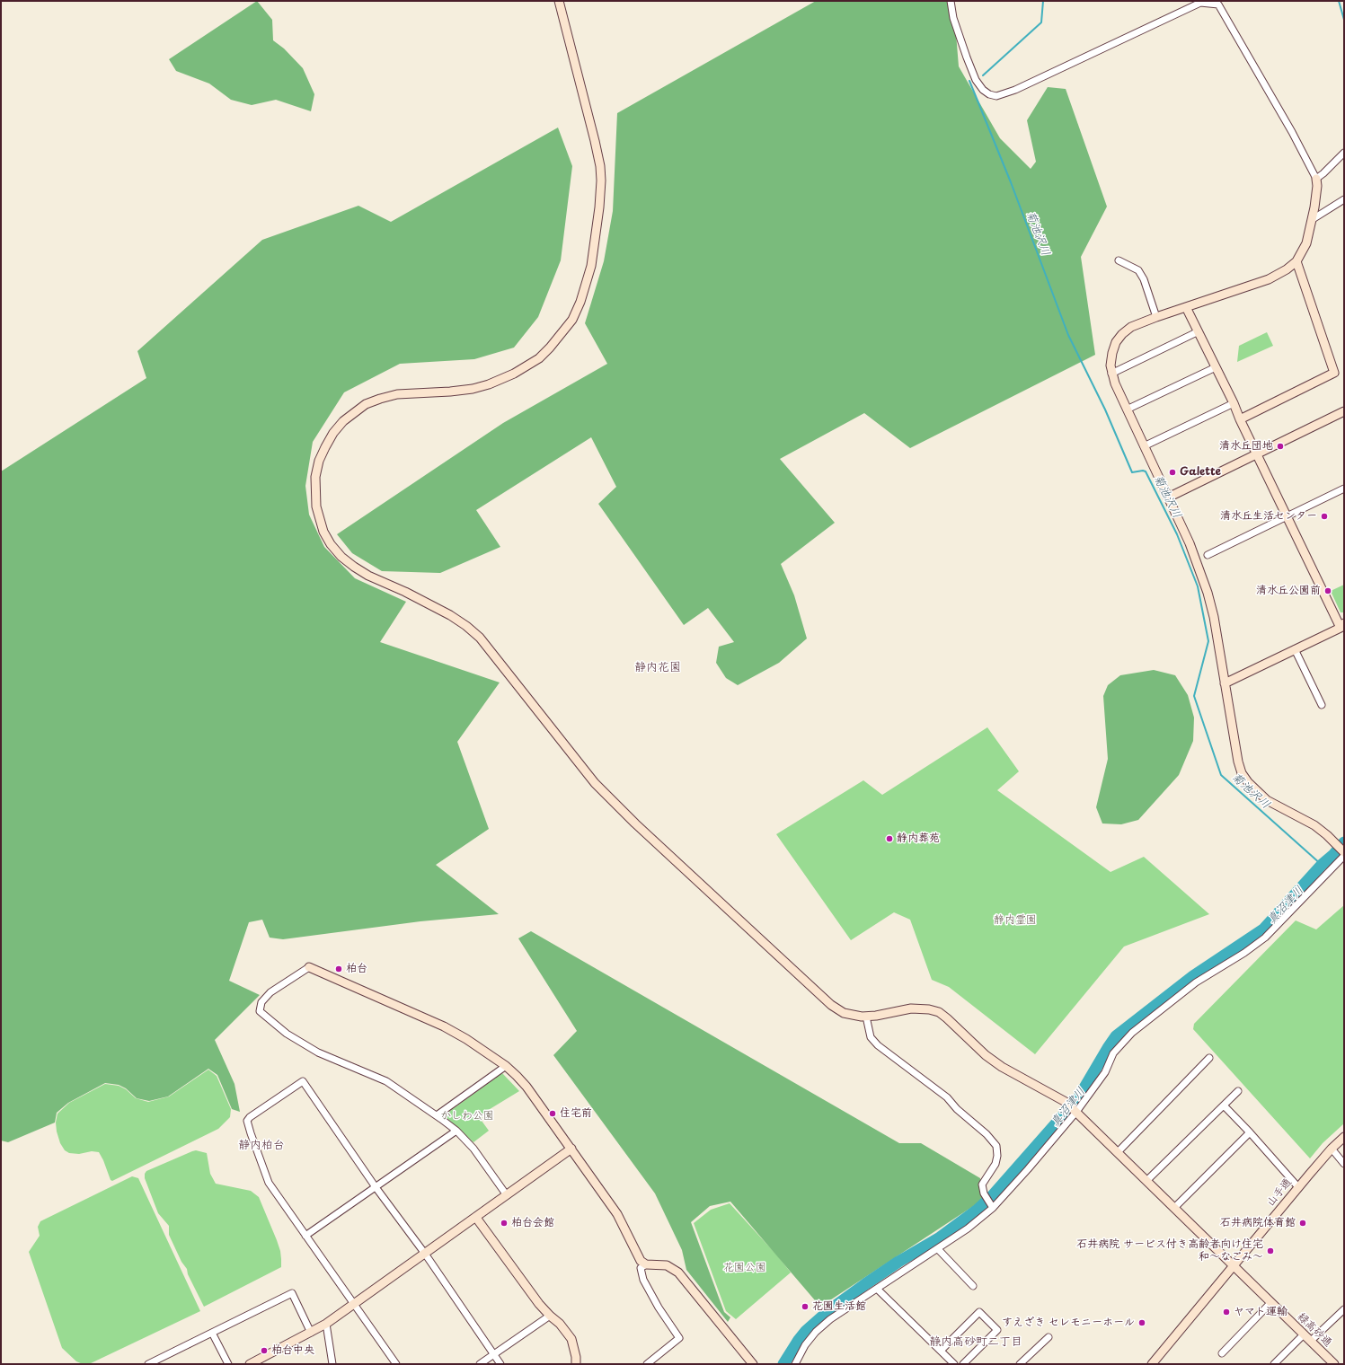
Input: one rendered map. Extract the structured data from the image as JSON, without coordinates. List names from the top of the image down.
{
  "streets": {
    "street": ["山手通", "緑高砂通"]
  },
  "crossings": [
    ["山手通", "緑高砂通"]
  ],
  "districts": ["静内花園", "静内柏台", "静内高砂町二丁目"],
  "water": ["菊池沢川", "真沼津川"],
  "parks": ["静内霊園", "かしわ公園", "花園公園"],
  "places": [
    "清水丘団地",
    "Galette",
    "清水丘生活センター",
    "清水丘公園前",
    "静内葬苑",
    "柏台",
    "住宅前",
    "柏台会館",
    "石井病院体育館",
    "石井病院 サービス付き高齢者向け住宅 和～なごみ～",
    "花園生活館",
    "ヤマト運輸",
    "すえざき セレモニーホール",
    "柏台中央"
  ]
}
